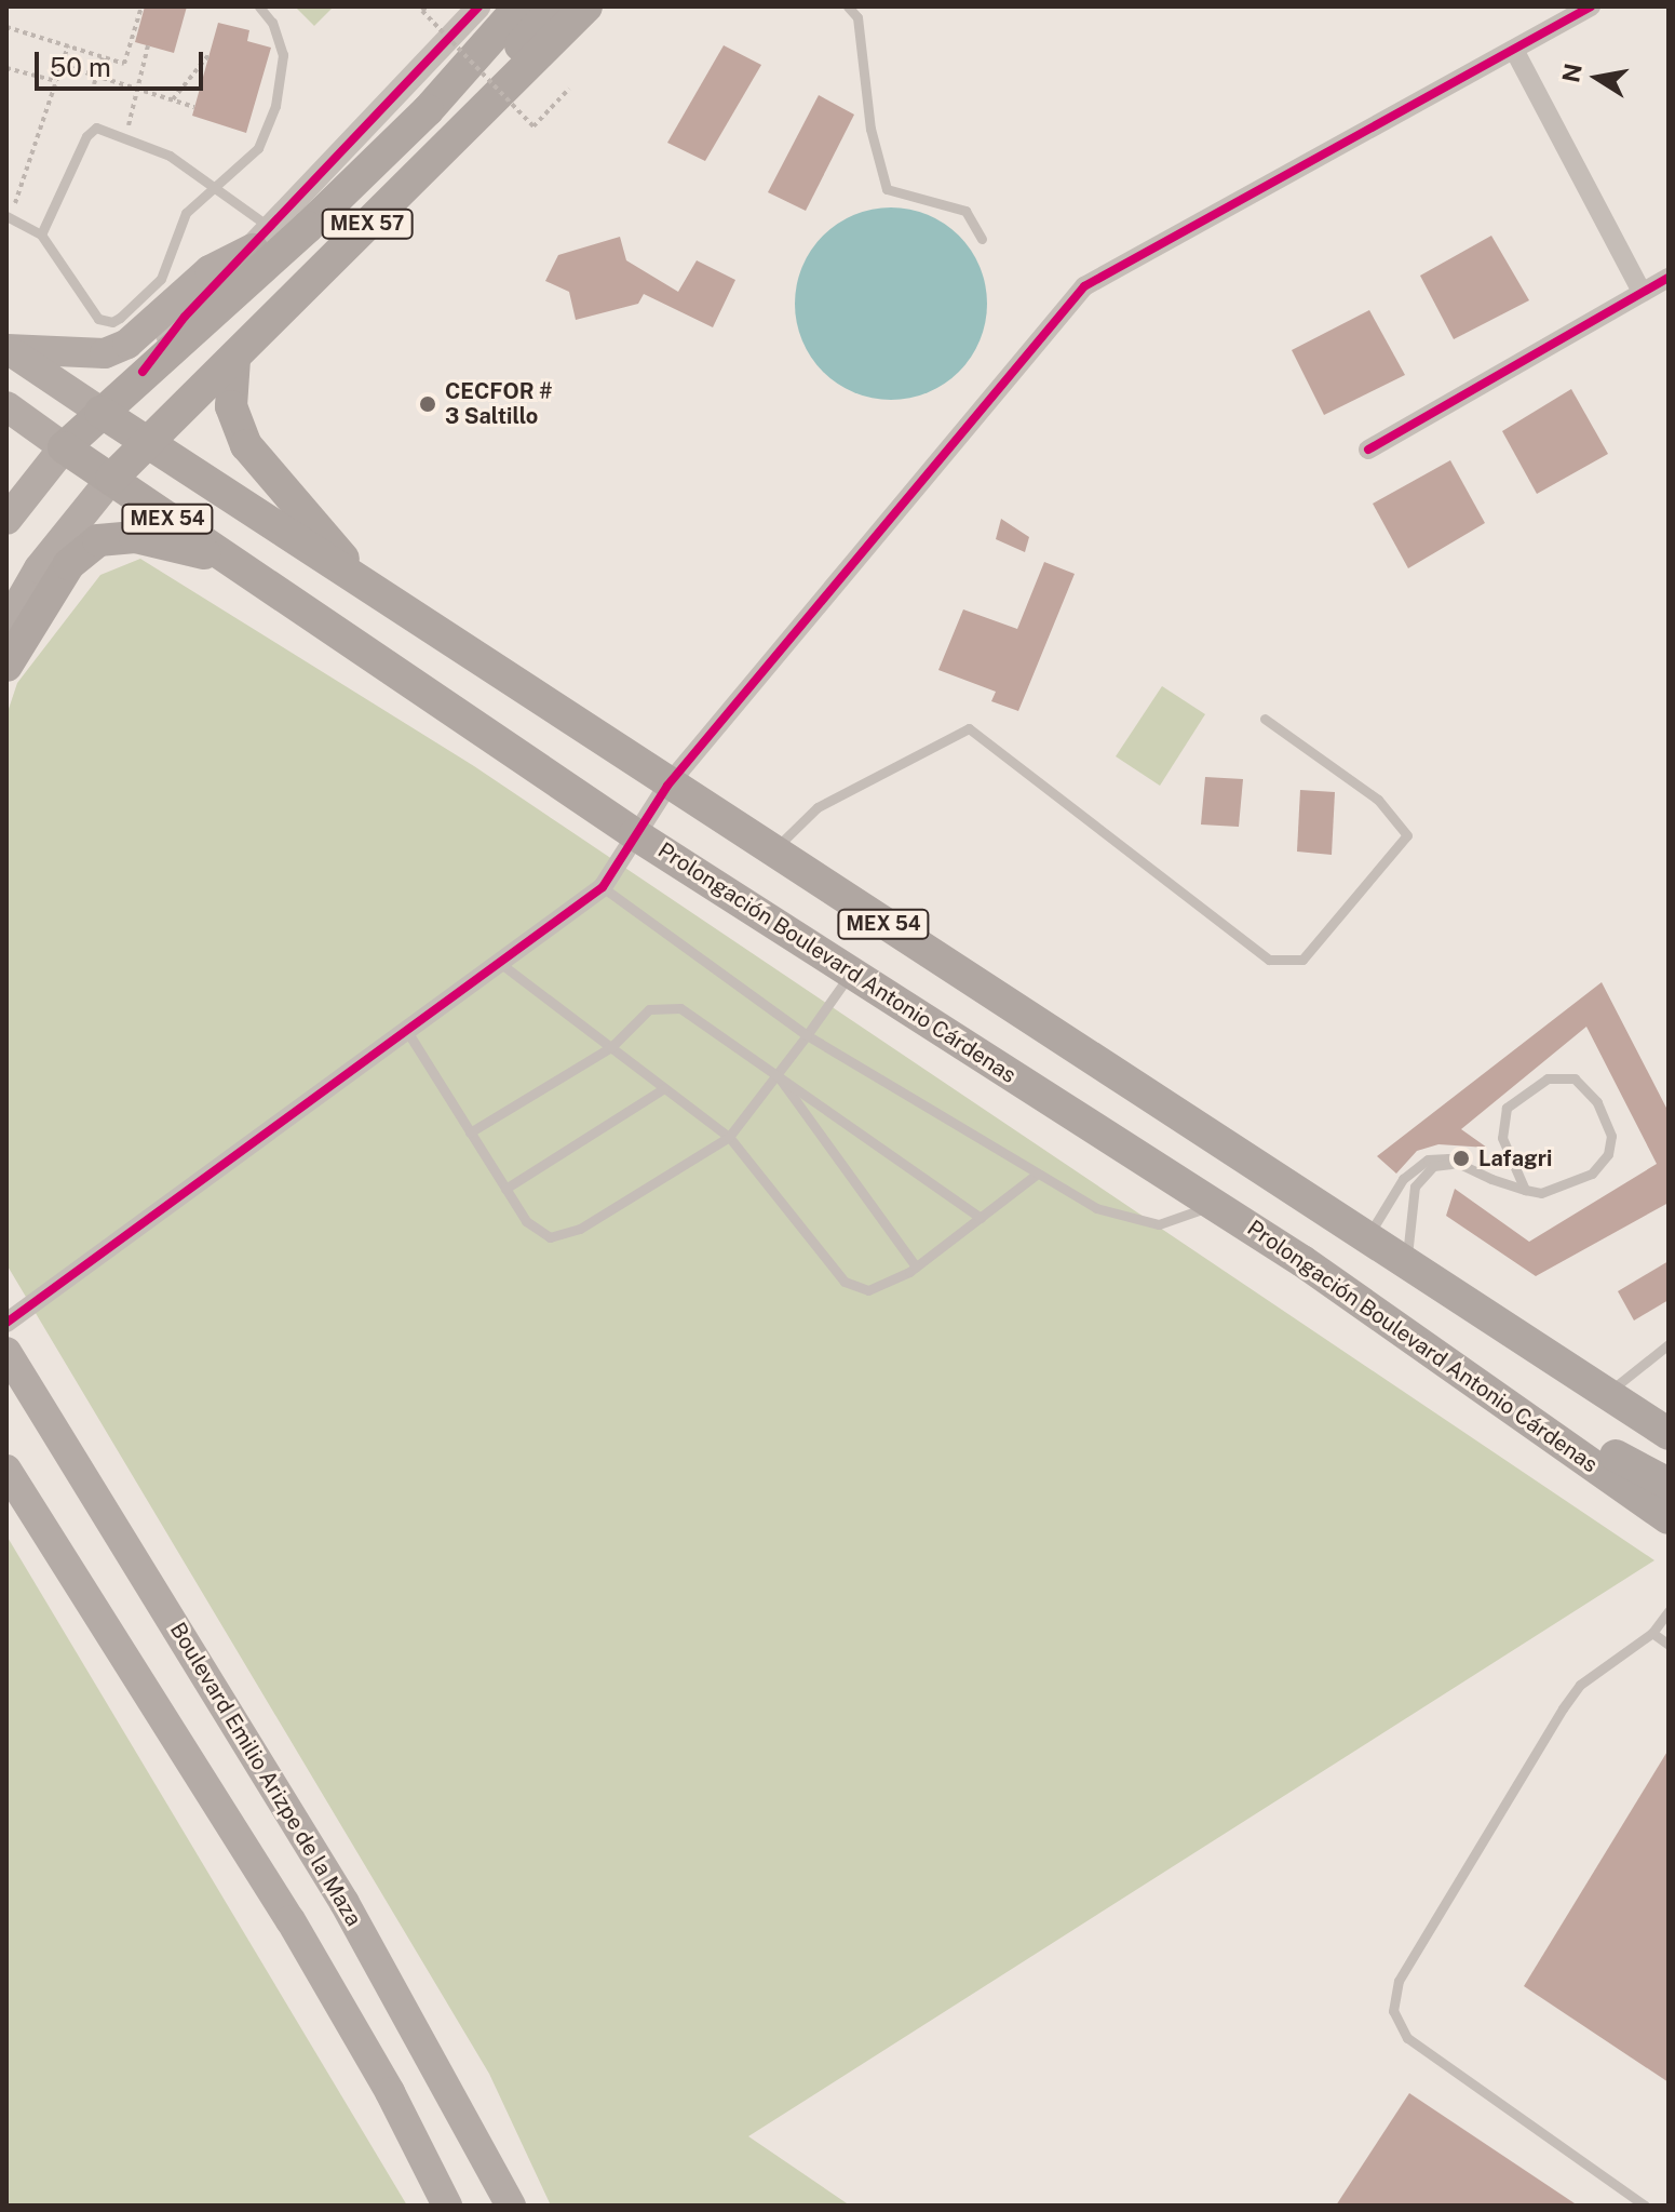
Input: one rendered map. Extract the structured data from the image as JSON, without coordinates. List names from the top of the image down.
{
  "streets": {
    "highway": ["MEX 57", "MEX 54", "Prolongación Boulevard Antonio Cárdenas"],
    "main road": ["Boulevard Emilio Arizpe de la Maza"]
  },
  "crossings": [
    ["MEX 57", "MEX 54"],
    ["MEX 57", "Prolongación Boulevard Antonio Cárdenas"]
  ],
  "places": ["CECFOR # 3 Saltillo", "Lafagri"],
  "scale_bar": "50 m",
  "north": "left"
}
